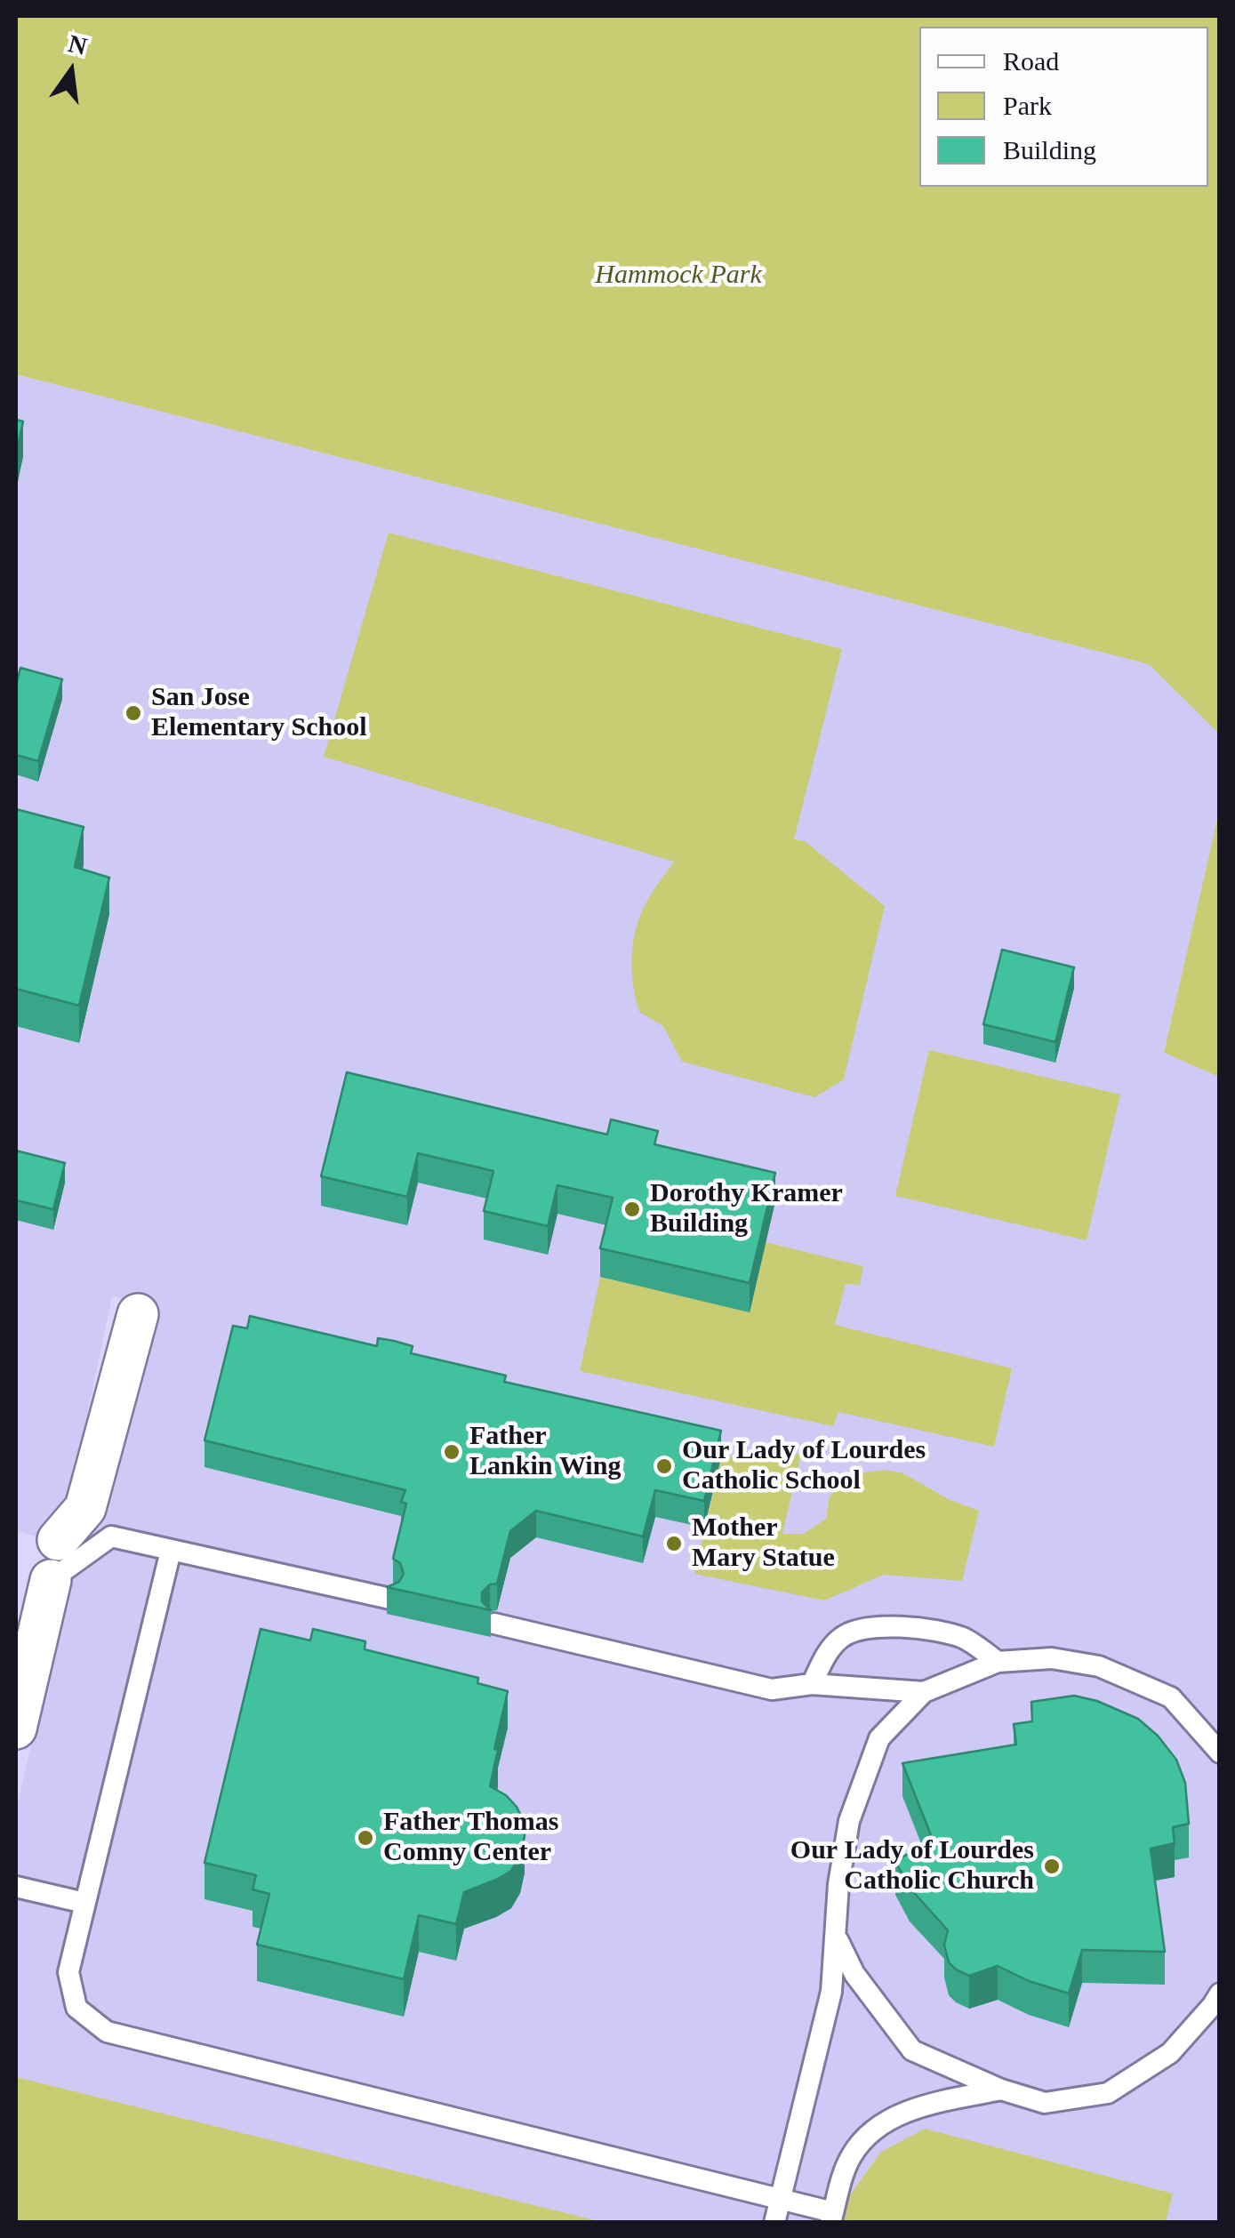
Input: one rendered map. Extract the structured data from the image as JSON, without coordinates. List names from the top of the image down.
{
  "parks": ["Hammock Park"],
  "places": [
    "San Jose Elementary School",
    "Dorothy Kramer Building",
    "Father Lankin Wing",
    "Our Lady of Lourdes Catholic School",
    "Mother Mary Statue",
    "Father Thomas Comny Center",
    "Our Lady of Lourdes Catholic Church"
  ],
  "legend": ["Road", "Park", "Building"],
  "north": "top"
}
